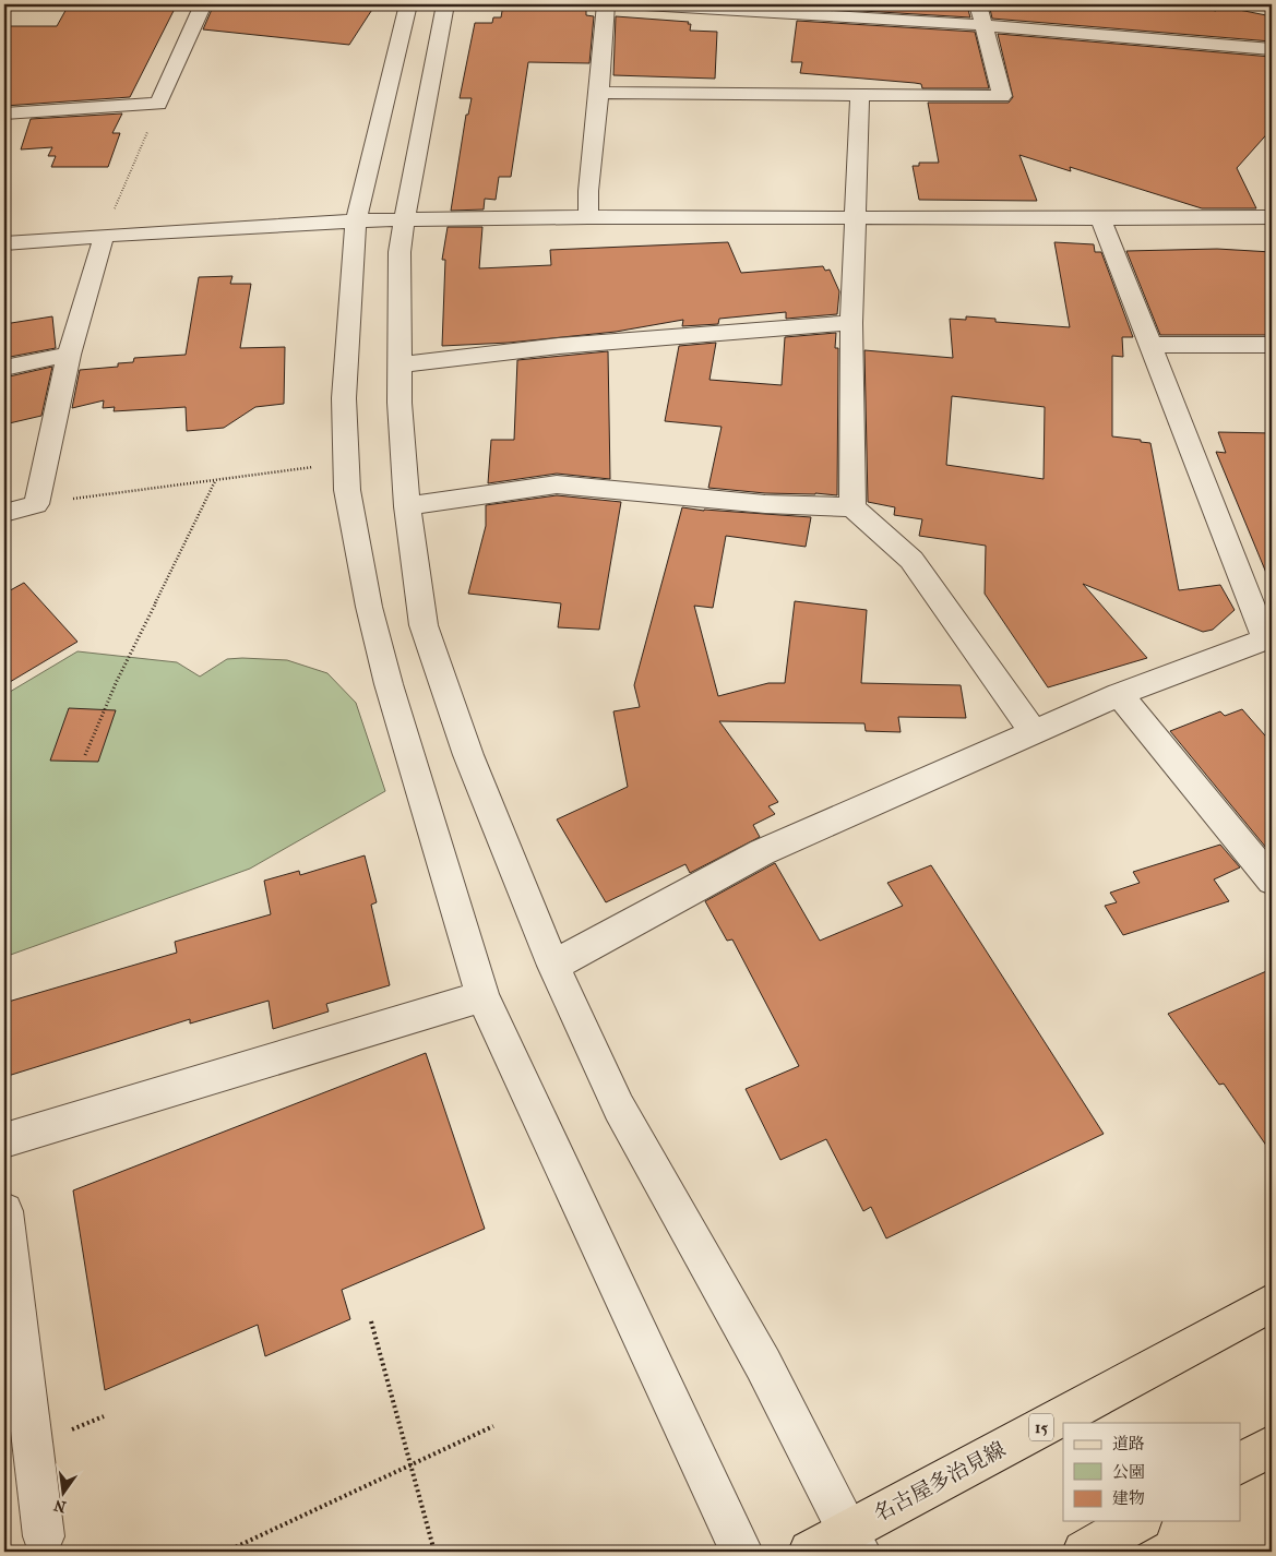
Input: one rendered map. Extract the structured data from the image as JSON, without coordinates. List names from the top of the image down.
{
  "streets": {
    "main road": ["15", "名古屋多治見線"]
  },
  "legend": ["道路", "公園", "建物"],
  "north": "bottom"
}
